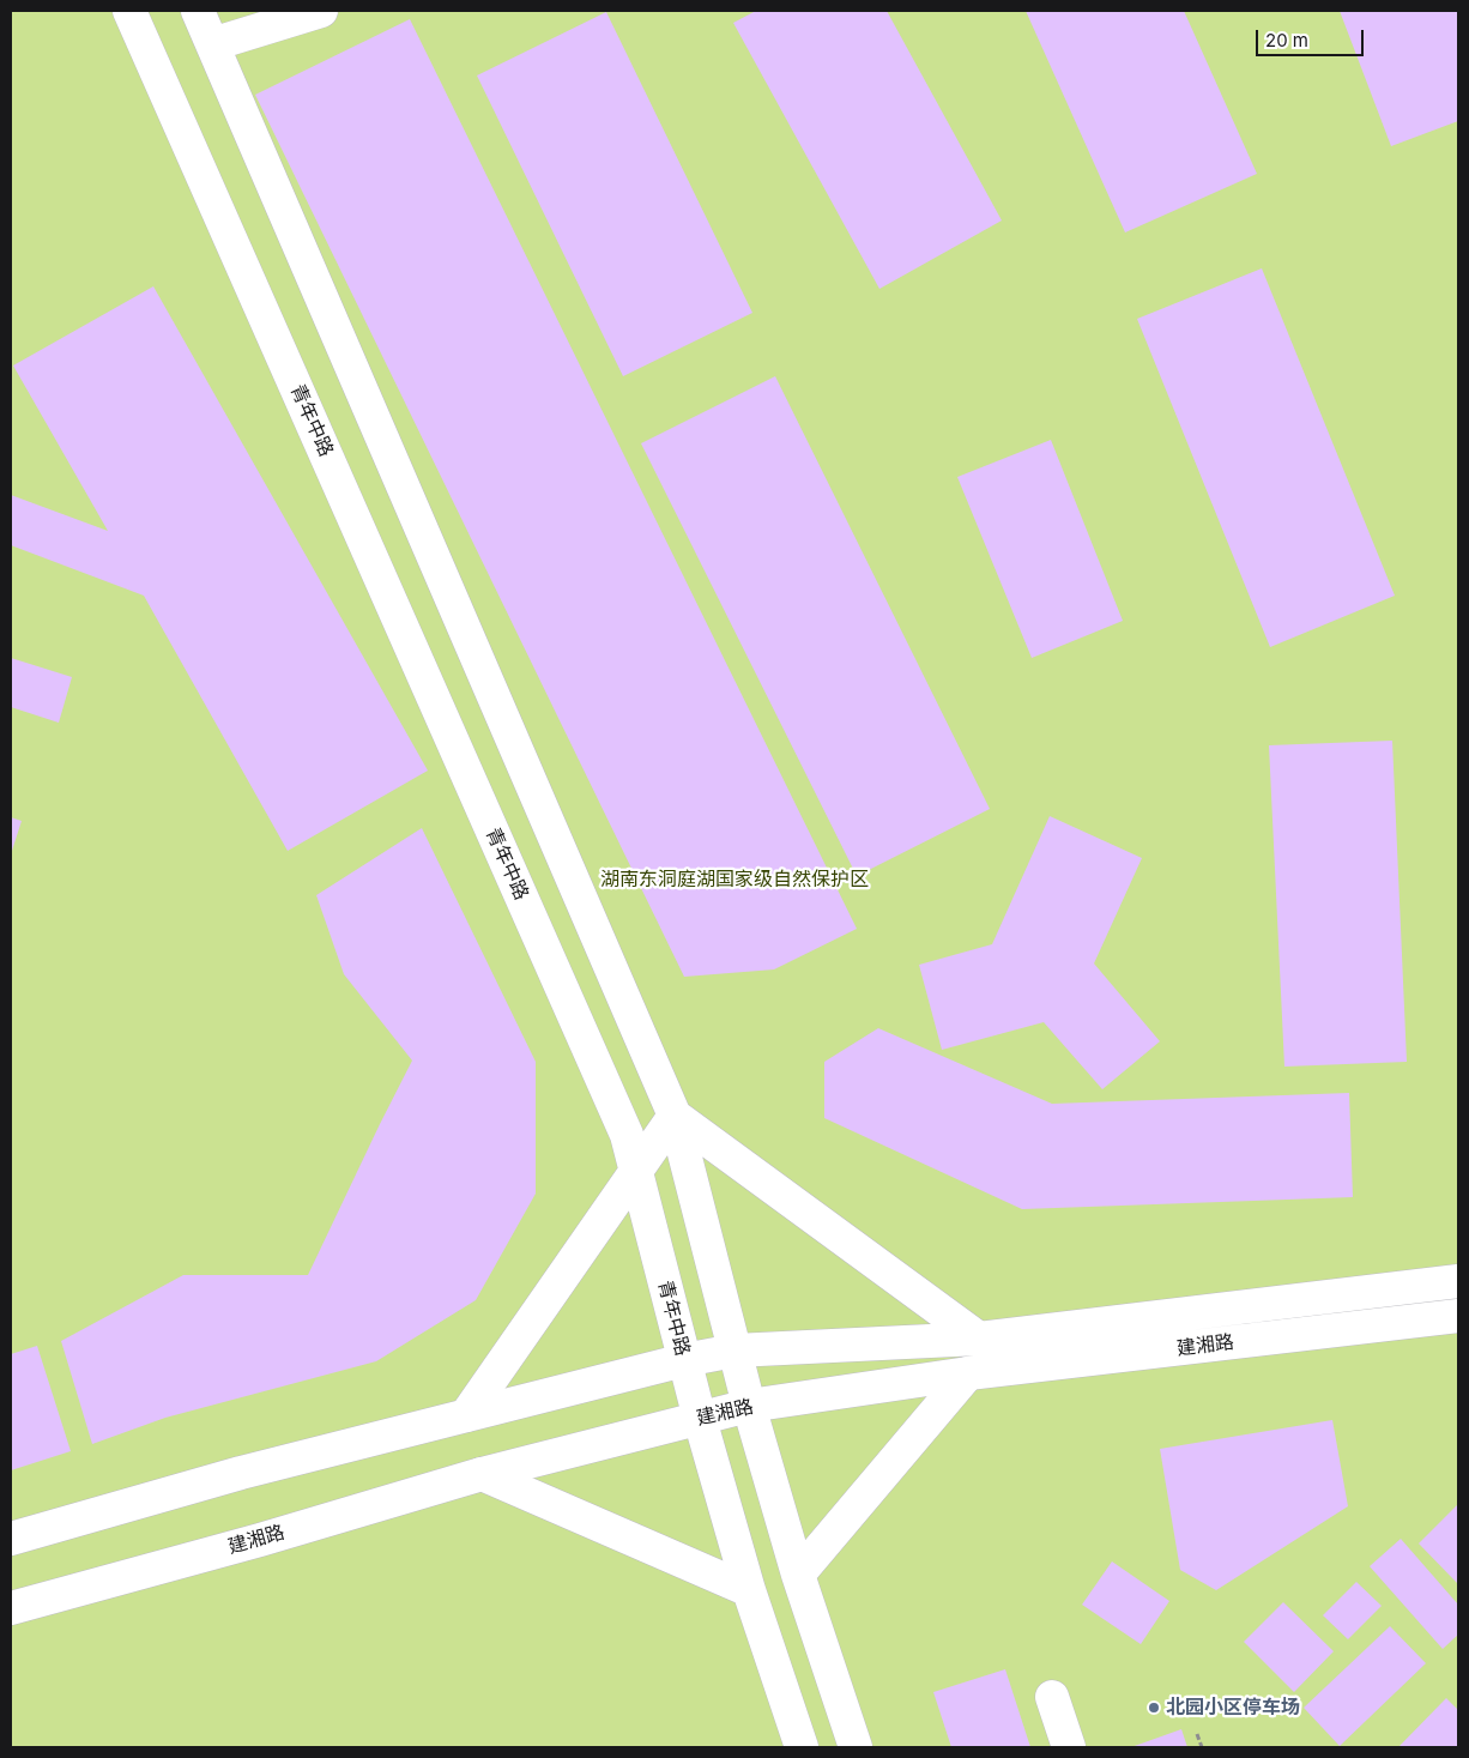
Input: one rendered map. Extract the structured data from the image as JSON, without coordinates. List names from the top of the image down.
{
  "streets": {
    "main road": ["青年中路", "建湘路"]
  },
  "crossings": [
    ["青年中路", "建湘路"]
  ],
  "parks": ["湖南东洞庭湖国家级自然保护区"],
  "places": ["北园小区停车场"],
  "scale_bar": "20 m"
}
